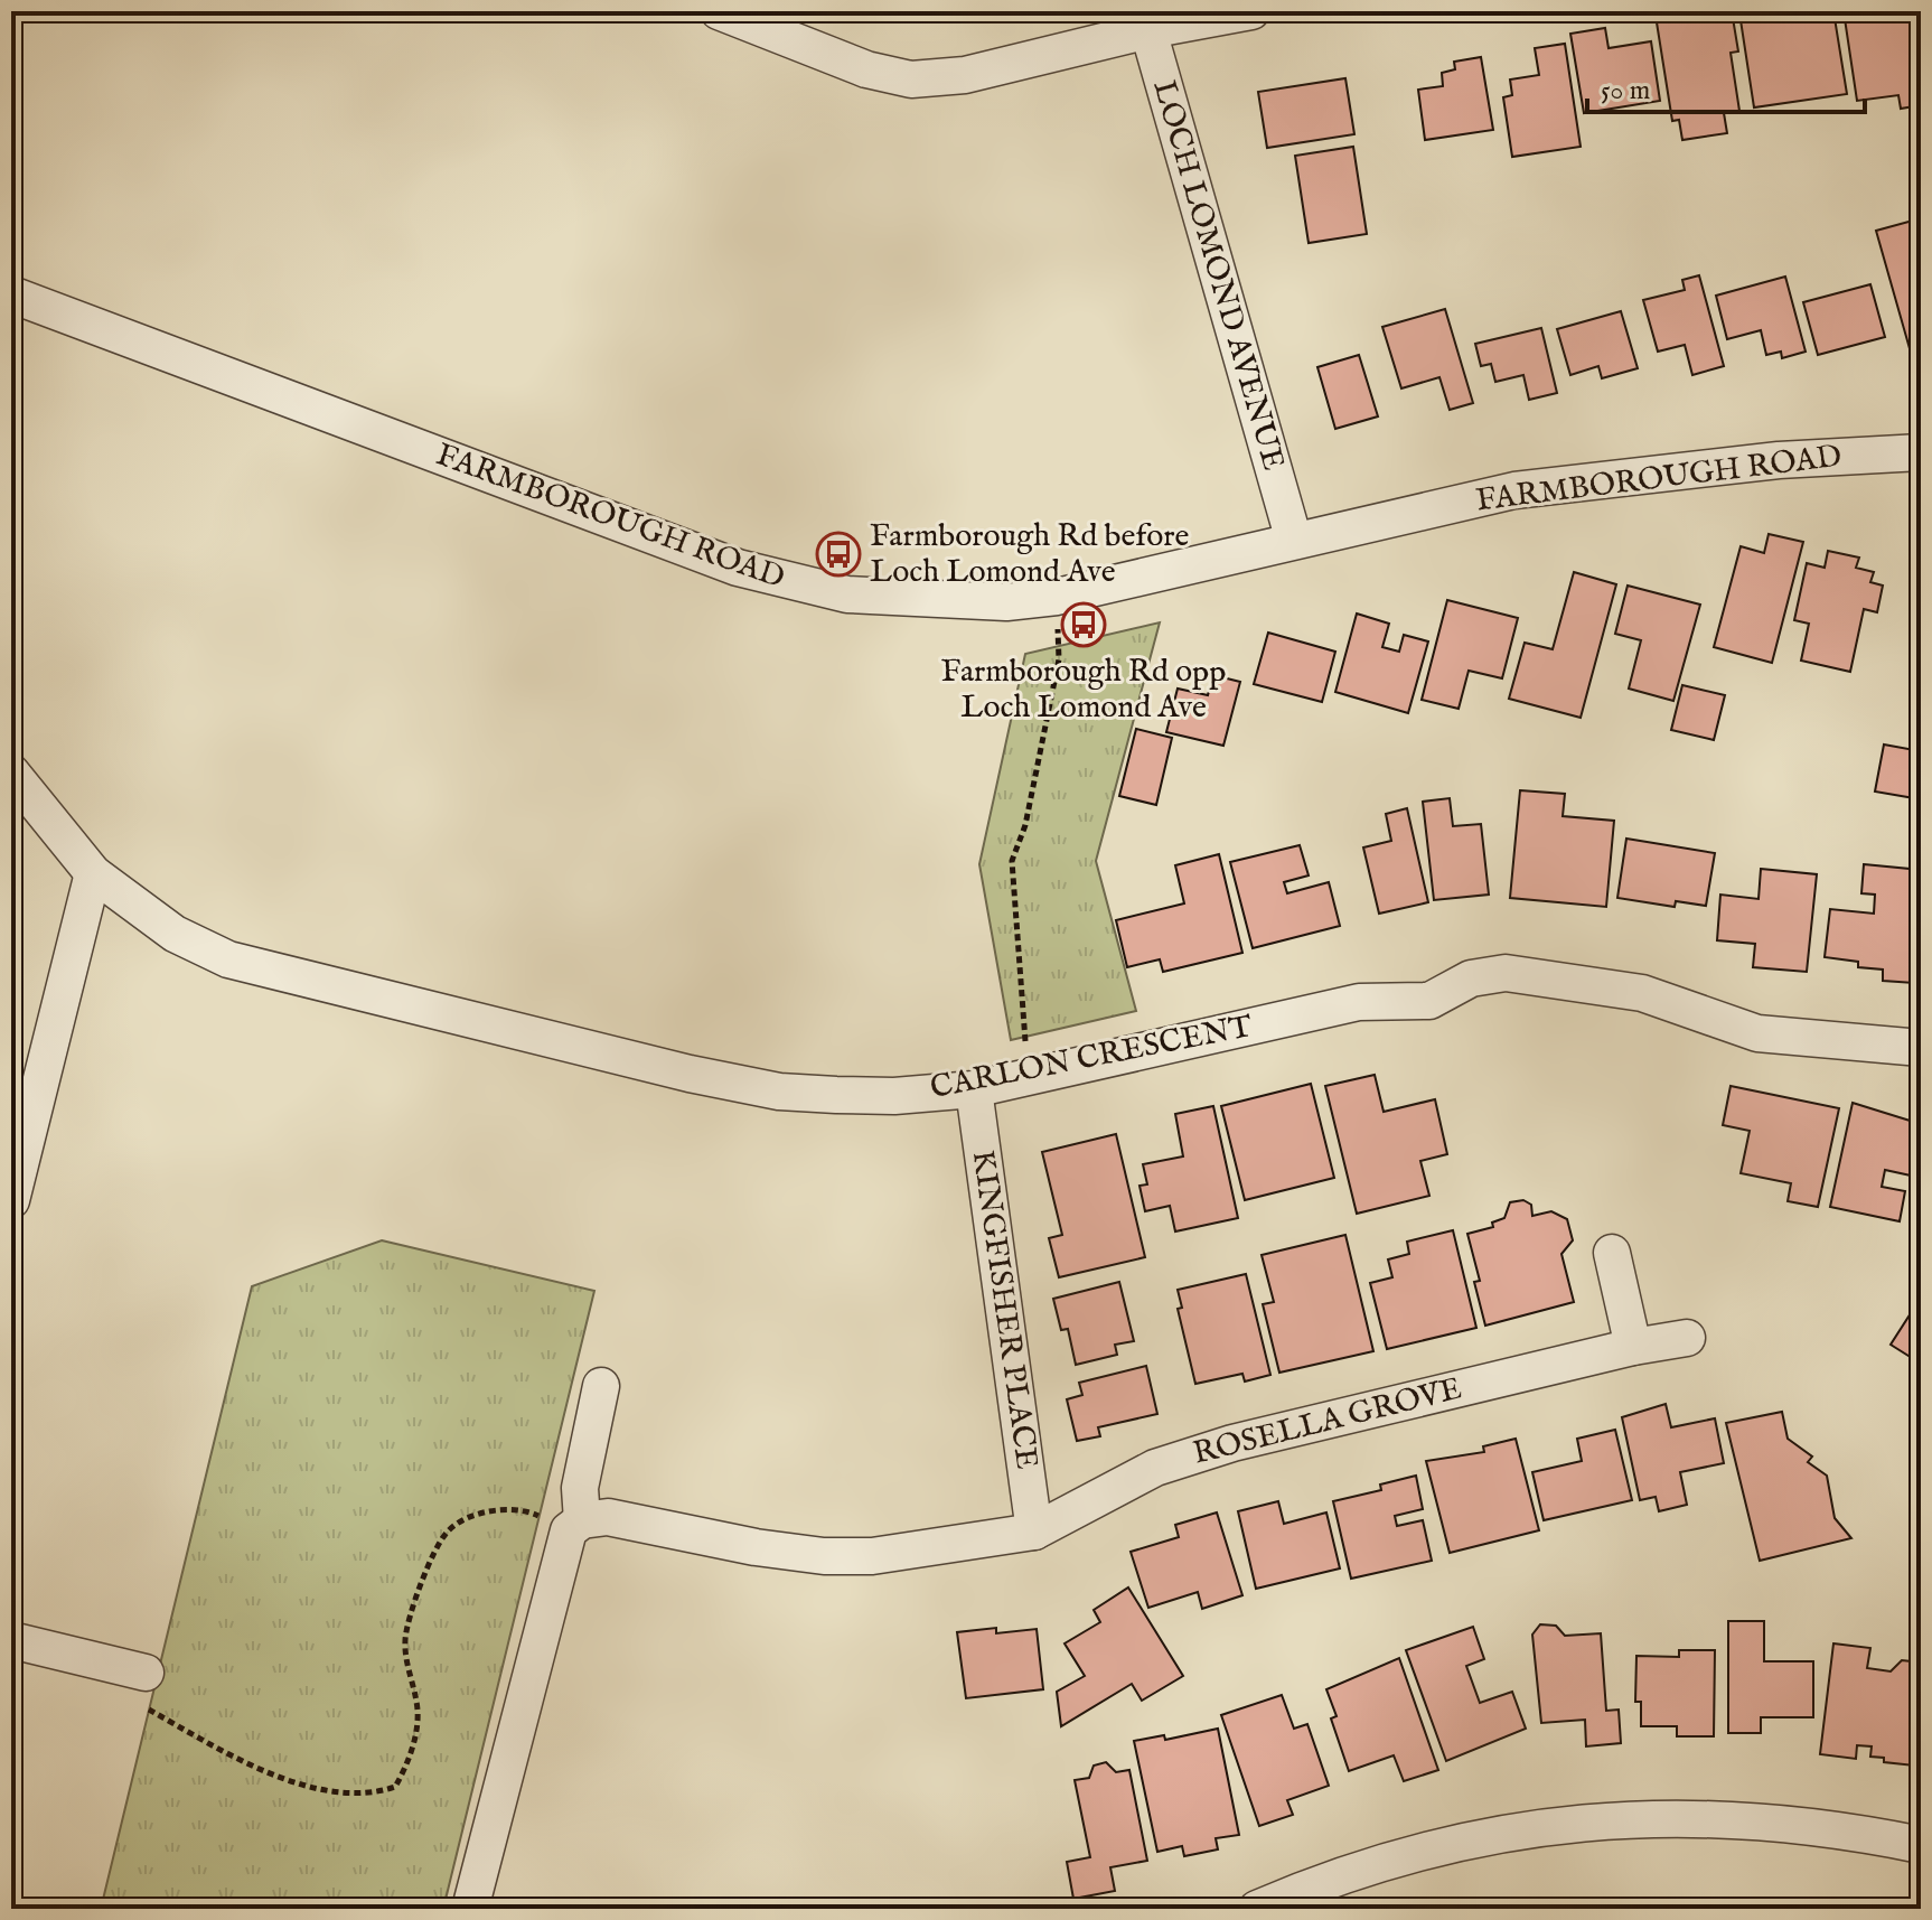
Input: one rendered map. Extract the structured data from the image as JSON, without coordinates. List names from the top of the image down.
{
  "streets": {
    "street": [
      "LOCH LOMOND AVENUE",
      "FARMBOROUGH ROAD",
      "CARLON CRESCENT",
      "KINGFISHER PLACE",
      "ROSELLA GROVE"
    ]
  },
  "crossings": [
    ["LOCH LOMOND AVENUE", "FARMBOROUGH ROAD"],
    ["CARLON CRESCENT", "KINGFISHER PLACE"],
    ["KINGFISHER PLACE", "ROSELLA GROVE"]
  ],
  "places": {
    "bus stop": ["Farmborough Rd before Loch Lomond Ave", "Farmborough Rd opp Loch Lomond Ave"]
  },
  "scale_bar": "50 m"
}
